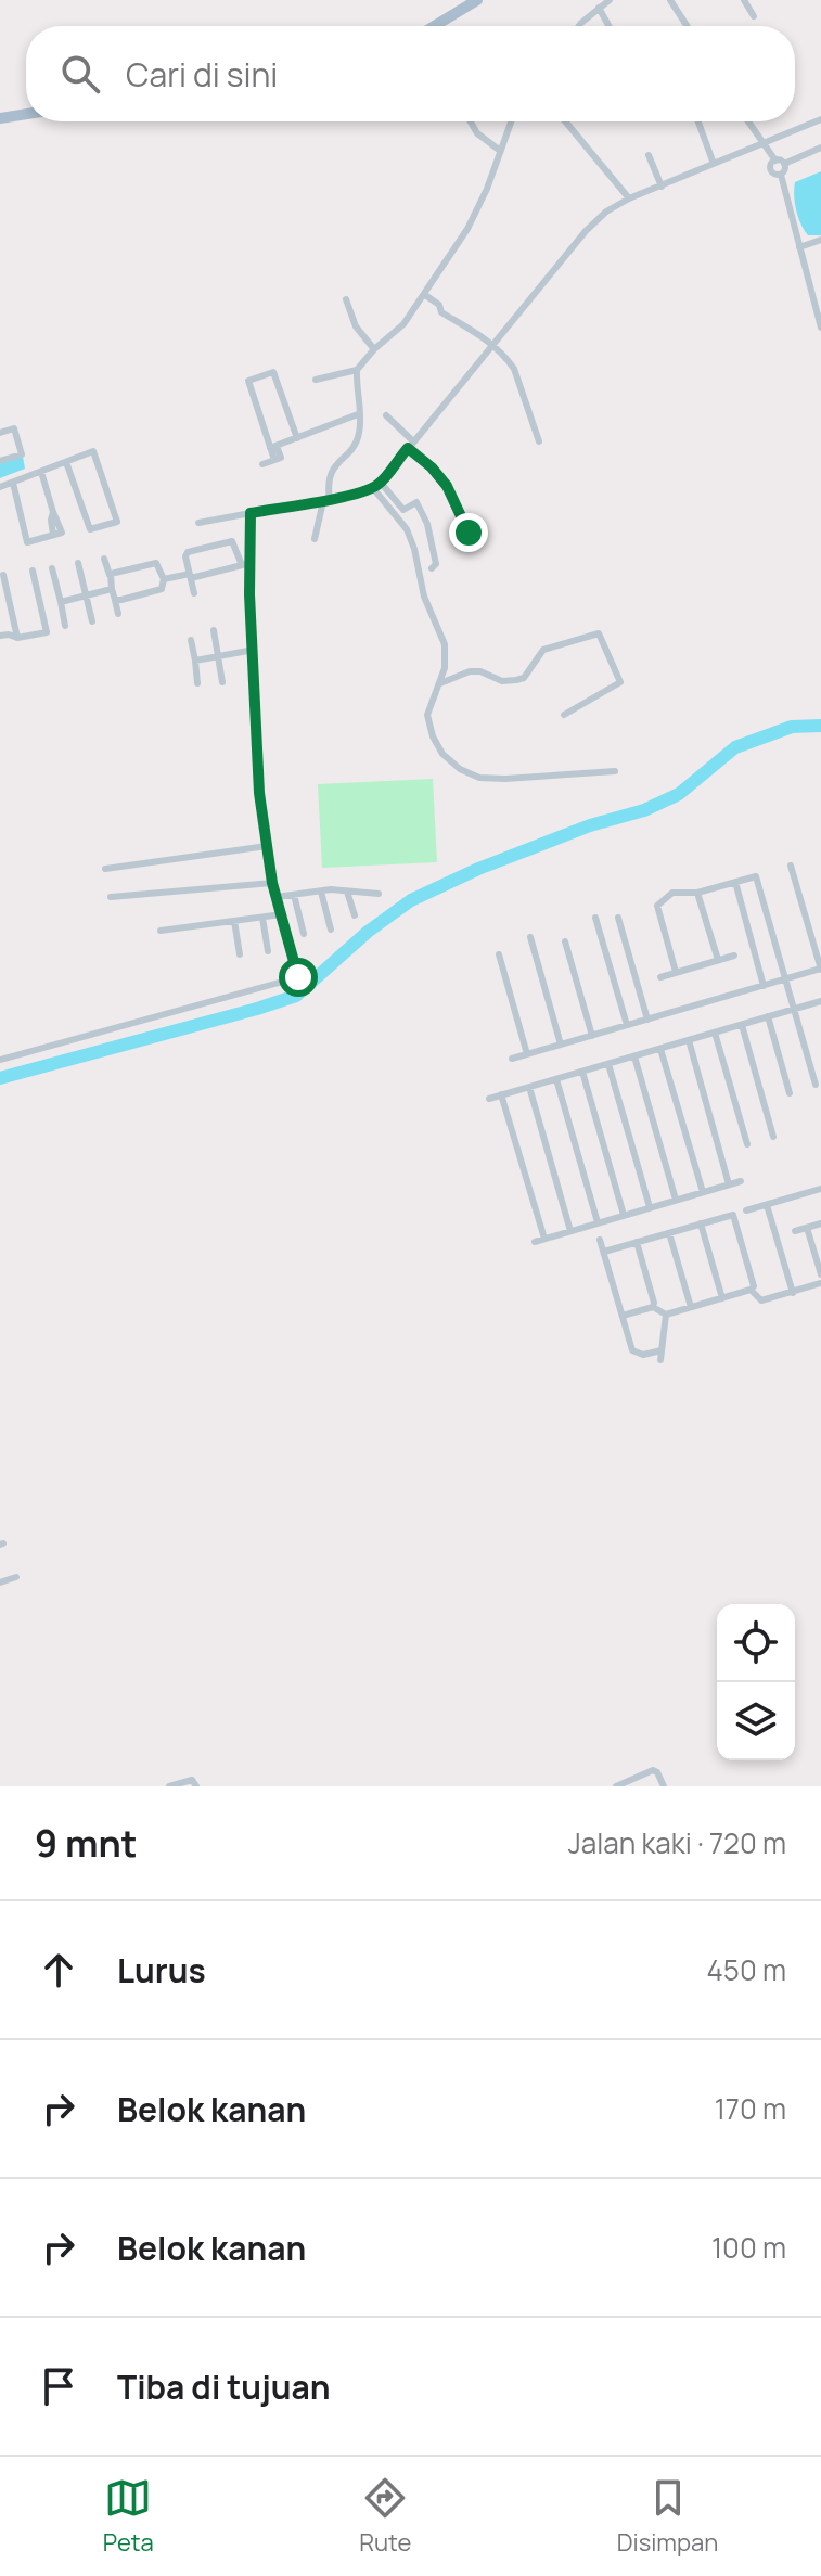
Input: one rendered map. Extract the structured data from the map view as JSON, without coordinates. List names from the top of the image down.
{
  "page": {
    "search": "Cari di sini",
    "heading": ["9 mnt", "Jalan kaki · 720 m"],
    "list": [
      ["Lurus", "450 m"],
      ["Belok kanan", "170 m"],
      ["Belok kanan", "100 m"],
      "Tiba di tujuan"
    ],
    "nav": ["Peta", "Rute", "Disimpan"]
  }
}
